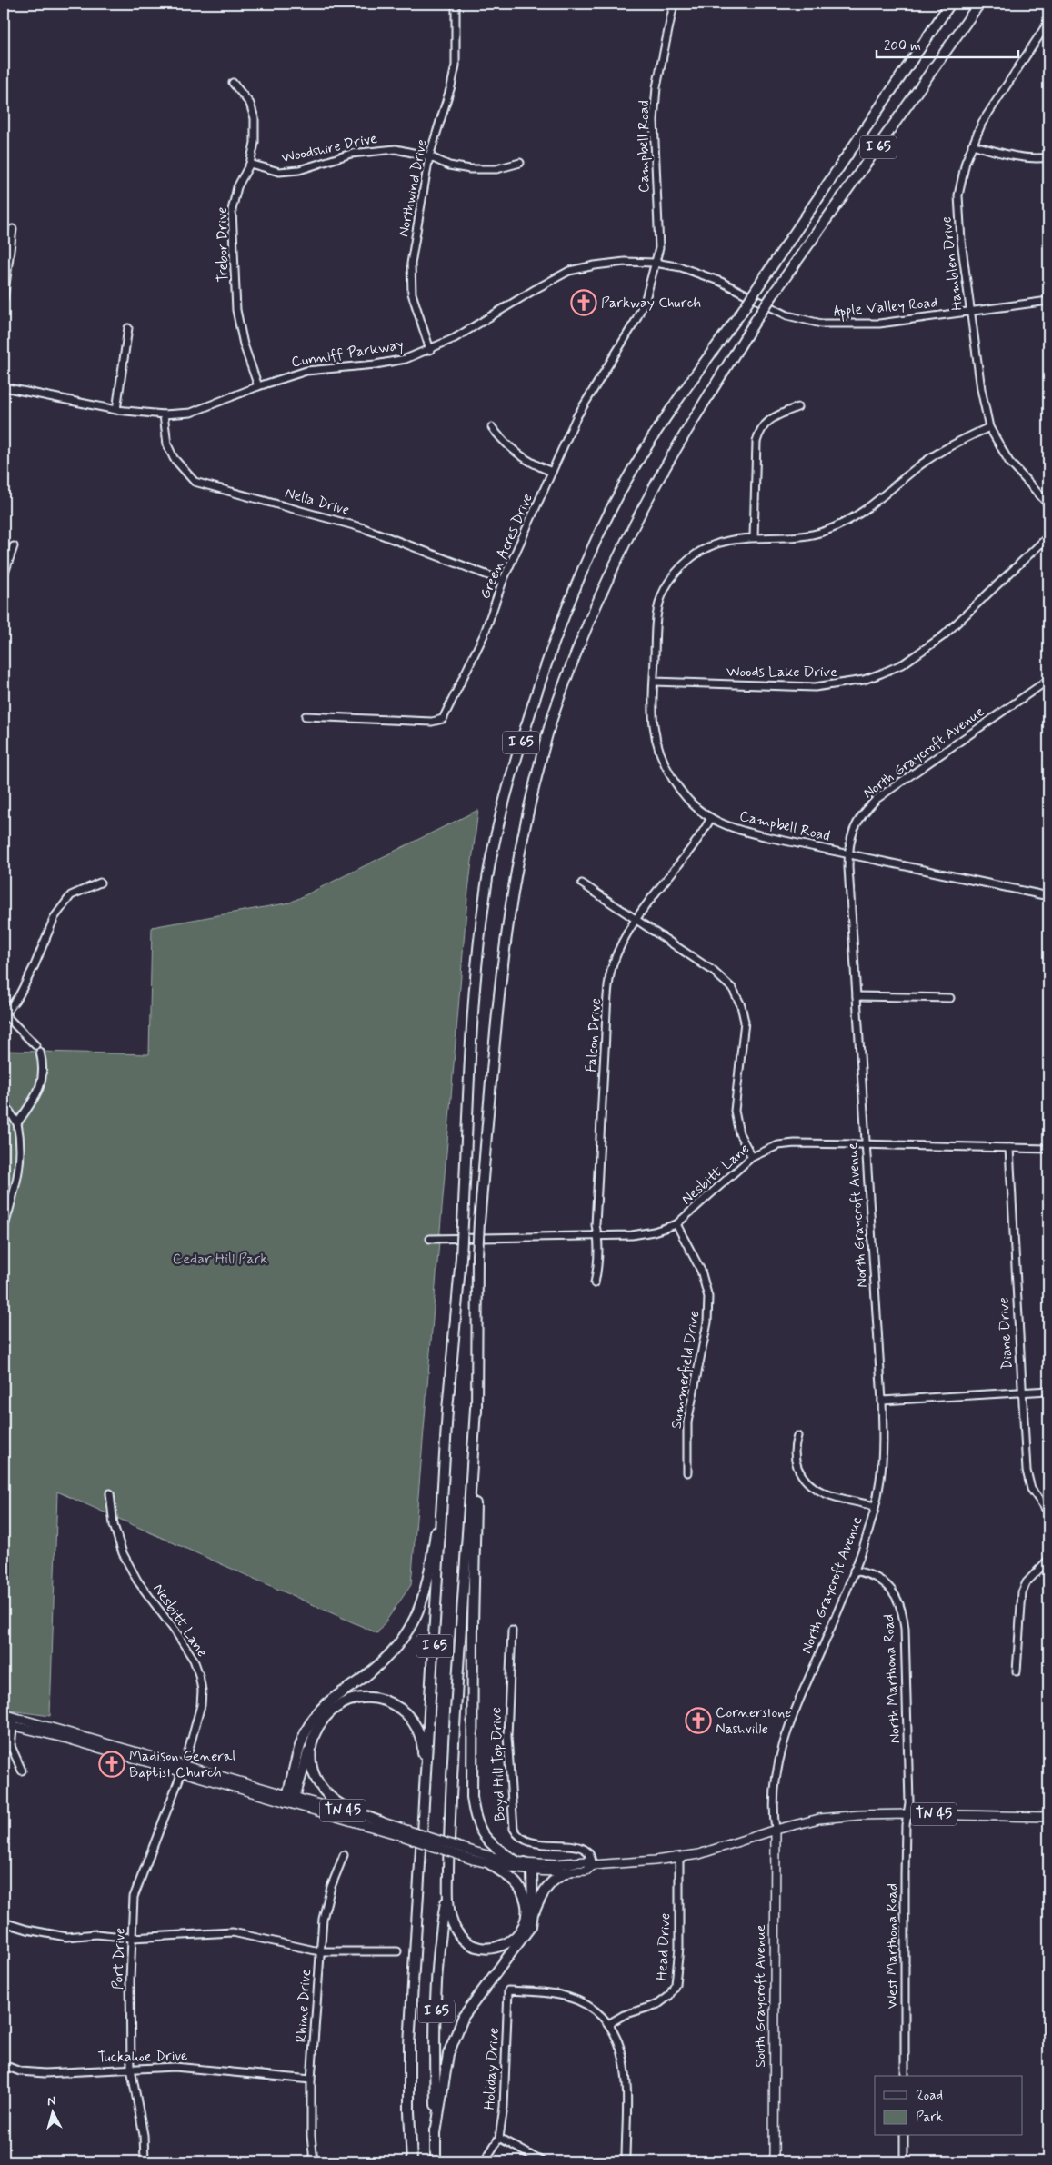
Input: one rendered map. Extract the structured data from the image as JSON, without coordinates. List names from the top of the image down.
{
  "streets": {
    "highway": ["I 65"],
    "main road": ["TN 45", "South Graycroft Avenue"],
    "street": [
      "Campbell Road",
      "Woodshire Drive",
      "Northwind Drive",
      "Trebor Drive",
      "Hamblen Drive",
      "Apple Valley Road",
      "Cunniff Parkway",
      "Nella Drive",
      "Green Acres Drive",
      "Woods Lake Drive",
      "North Graycroft Avenue",
      "Falcon Drive",
      "Nesbitt Lane",
      "Diane Drive",
      "Summerfield Drive",
      "North Marthona Road",
      "Boyd Hill Top Drive",
      "West Marthona Road",
      "Head Drive",
      "Port Drive",
      "Rhine Drive",
      "Tuckahoe Drive",
      "Holiday Drive"
    ]
  },
  "crossings": [
    ["Campbell Road", "Hamblen Drive"],
    ["Campbell Road", "Apple Valley Road"],
    ["Campbell Road", "Cunniff Parkway"],
    ["Campbell Road", "Green Acres Drive"],
    ["Campbell Road", "Woods Lake Drive"],
    ["Campbell Road", "North Graycroft Avenue"],
    ["Campbell Road", "Falcon Drive"],
    ["Woodshire Drive", "Northwind Drive"],
    ["Woodshire Drive", "Trebor Drive"],
    ["Northwind Drive", "Cunniff Parkway"],
    ["Trebor Drive", "Cunniff Parkway"],
    ["Hamblen Drive", "Apple Valley Road"],
    ["Apple Valley Road", "Cunniff Parkway"],
    ["Apple Valley Road", "Green Acres Drive"],
    ["Cunniff Parkway", "Nella Drive"],
    ["Cunniff Parkway", "Green Acres Drive"],
    ["Nella Drive", "Green Acres Drive"],
    ["North Graycroft Avenue", "Nesbitt Lane"],
    ["North Graycroft Avenue", "North Marthona Road"],
    ["North Graycroft Avenue", "TN 45"],
    ["North Graycroft Avenue", "South Graycroft Avenue"],
    ["Falcon Drive", "Nesbitt Lane"],
    ["Nesbitt Lane", "Diane Drive"],
    ["Nesbitt Lane", "Summerfield Drive"],
    ["Nesbitt Lane", "TN 45"],
    ["Nesbitt Lane", "Port Drive"],
    ["North Marthona Road", "TN 45"],
    ["North Marthona Road", "West Marthona Road"],
    ["Boyd Hill Top Drive", "TN 45"],
    ["TN 45", "West Marthona Road"],
    ["TN 45", "Head Drive"],
    ["TN 45", "Port Drive"],
    ["TN 45", "South Graycroft Avenue"],
    ["Head Drive", "Holiday Drive"],
    ["Port Drive", "Tuckahoe Drive"],
    ["Rhine Drive", "Tuckahoe Drive"]
  ],
  "parks": ["Cedar Hill Park"],
  "places": {
    "church": ["Parkway Church", "Cornerstone Nashville", "Madison General Baptist Church"]
  },
  "legend": ["Road", "Park"],
  "scale_bar": "200 m",
  "north": "top"
}
